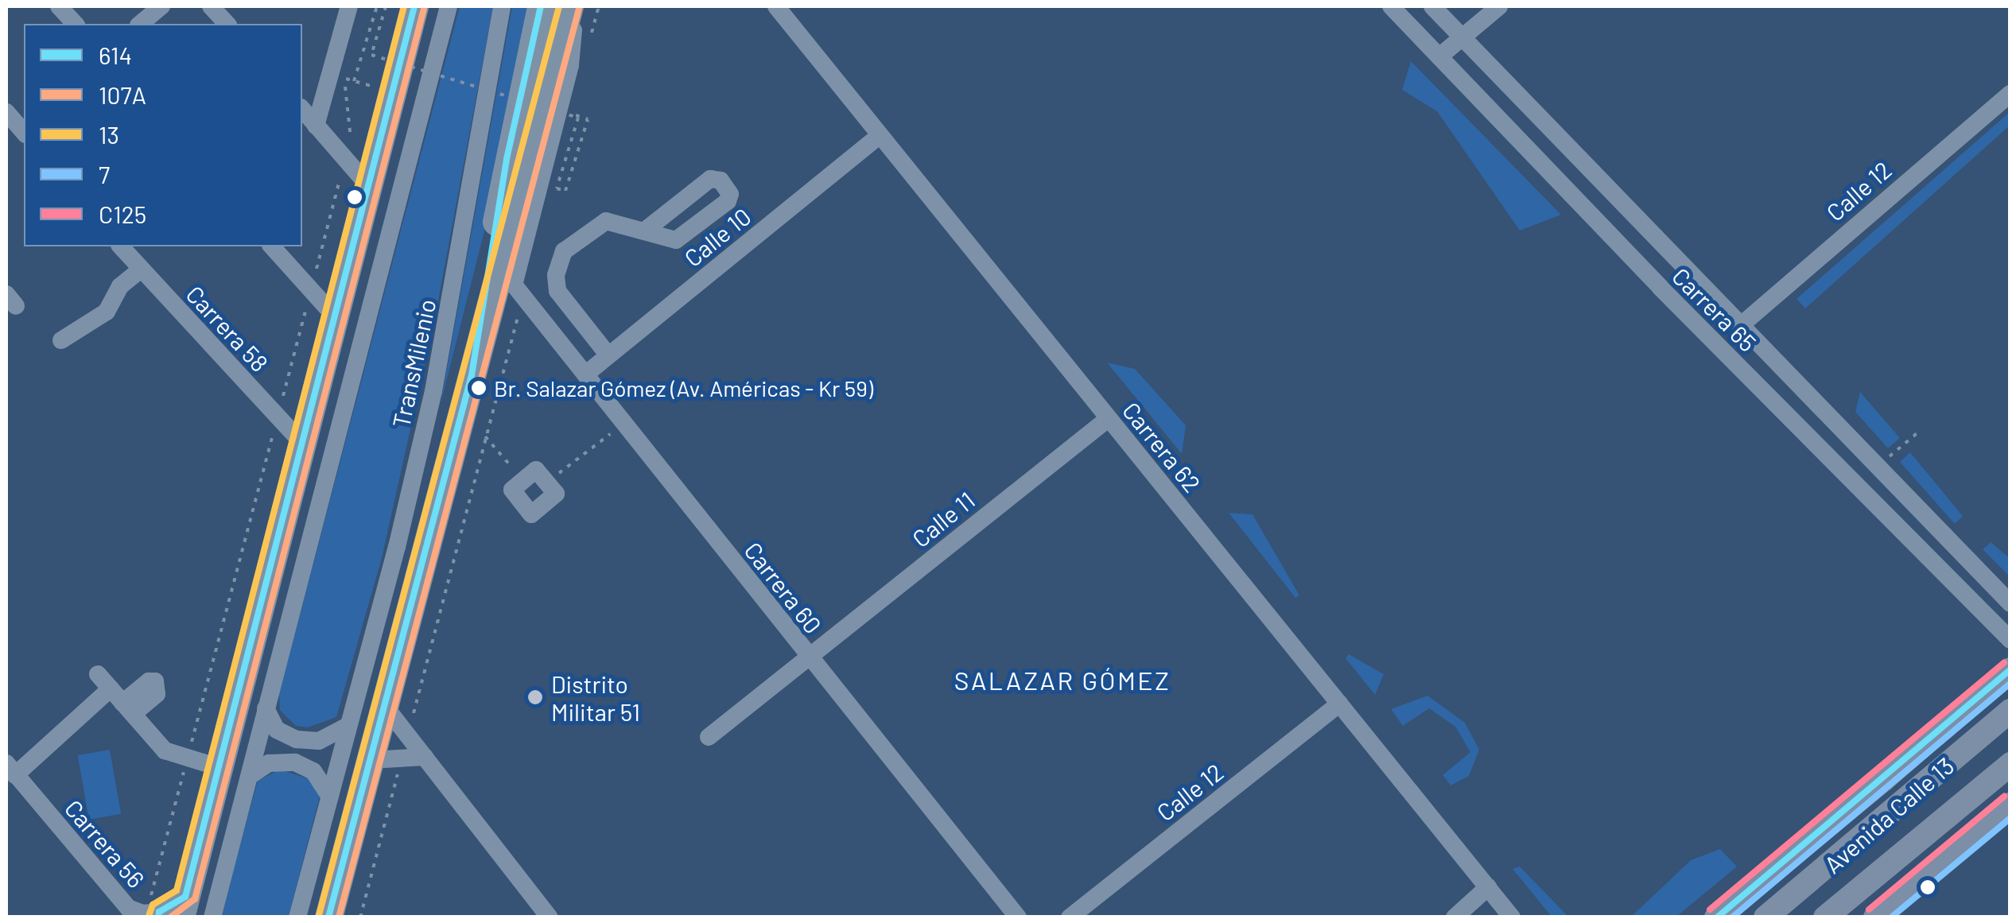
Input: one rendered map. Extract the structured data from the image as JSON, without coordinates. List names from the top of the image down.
{
  "streets": {
    "main road": ["Avenida Calle 13"],
    "street": [
      "Calle 12",
      "Calle 10",
      "Carrera 65",
      "Carrera 58",
      "TransMilenio",
      "Carrera 62",
      "Calle 11",
      "Carrera 60",
      "Carrera 56"
    ]
  },
  "crossings": [
    ["Calle 12", "Carrera 65"],
    ["Calle 12", "Carrera 62"],
    ["Calle 10", "Carrera 62"],
    ["Calle 10", "Carrera 60"],
    ["Carrera 62", "Calle 11"],
    ["Calle 11", "Carrera 60"]
  ],
  "districts": ["SALAZAR GÓMEZ"],
  "places": ["Br. Salazar Gómez (Av. Américas - Kr 59)", "Distrito Militar 51"],
  "lines": [
    "transit line 614",
    "transit line 13",
    "transit line 107A",
    "transit line C125",
    "transit line 7"
  ],
  "legend": [
    "614",
    "107A",
    "13",
    "7",
    "C125"
  ]
}
